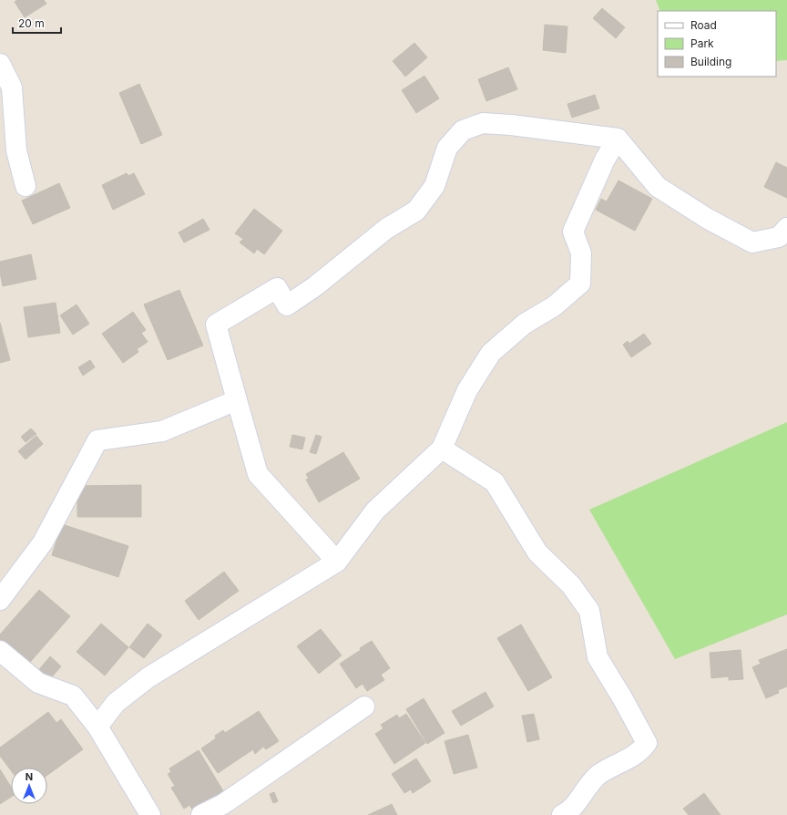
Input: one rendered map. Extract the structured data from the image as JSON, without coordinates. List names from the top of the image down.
{
  "legend": ["Road", "Park", "Building"],
  "scale_bar": "20 m",
  "north": "top"
}
